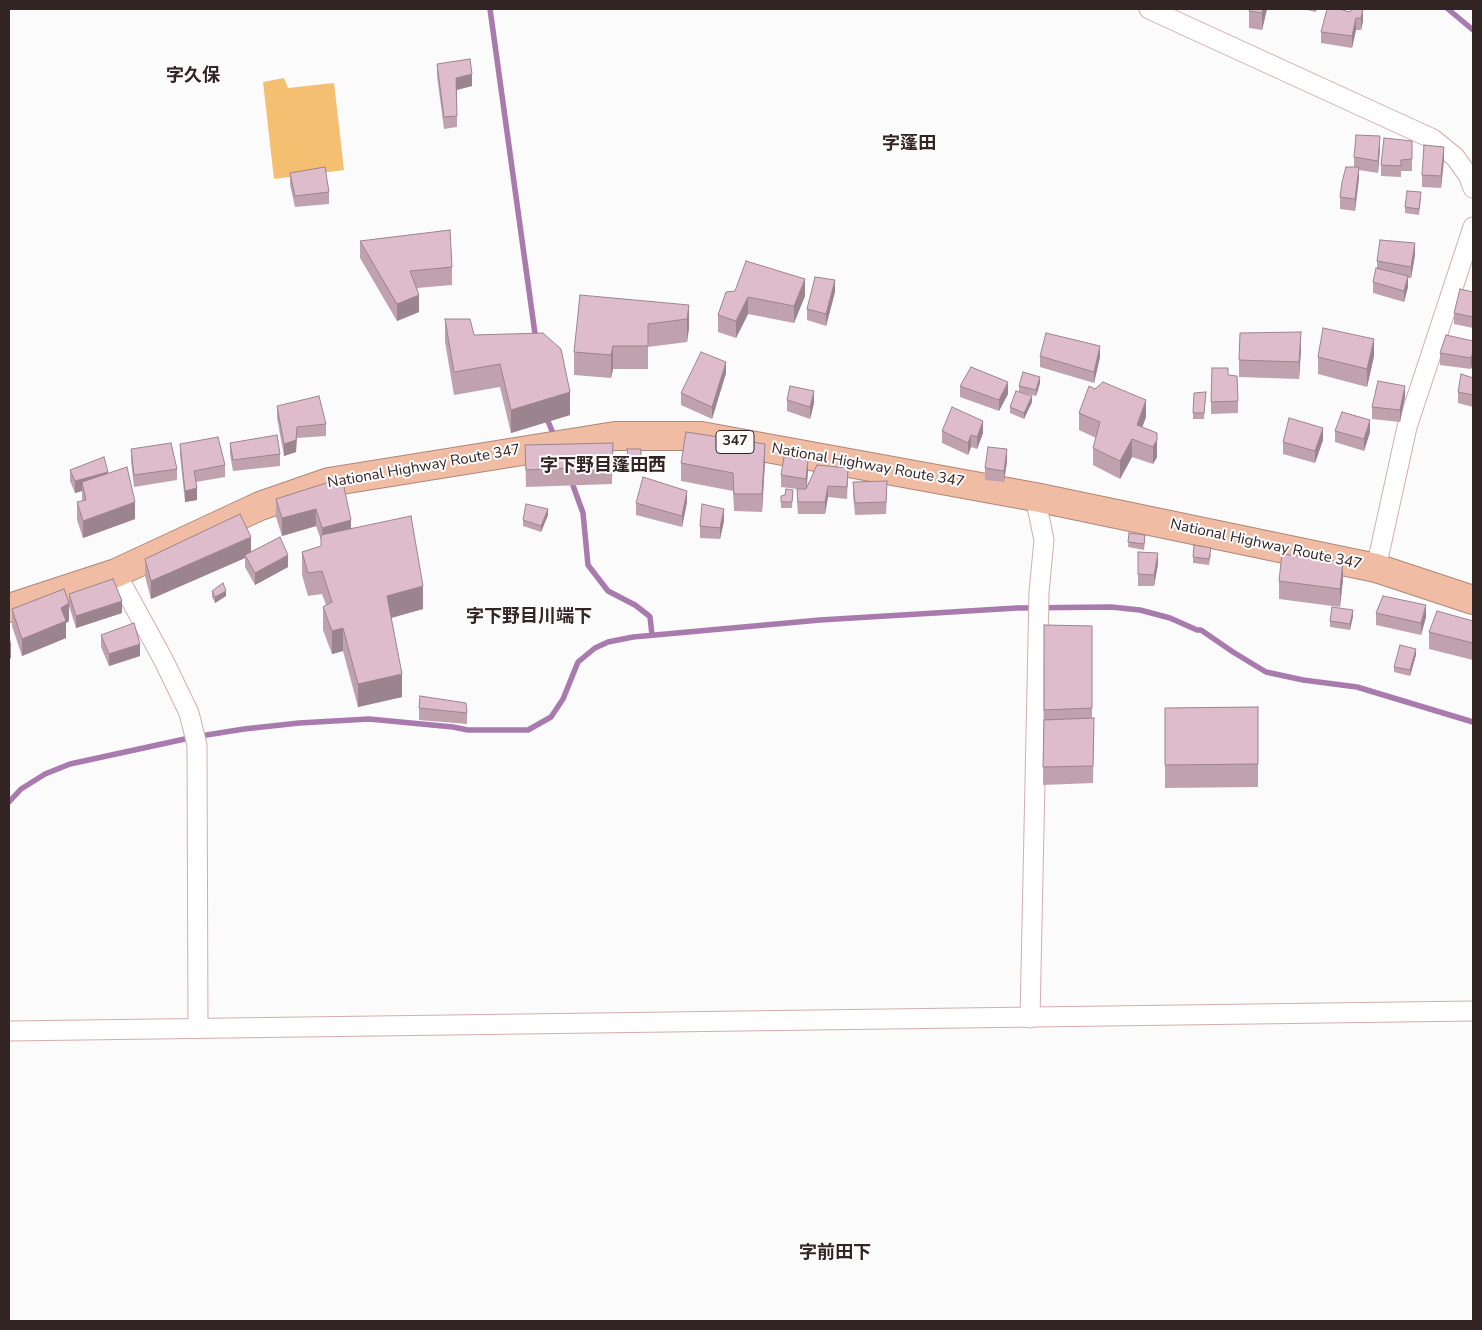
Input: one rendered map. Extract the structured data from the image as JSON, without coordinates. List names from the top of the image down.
{
  "streets": {
    "highway": ["347", "National Highway Route 347"]
  },
  "districts": [
    "字久保",
    "字蓬田",
    "字下野目蓬田西",
    "字下野目川端下",
    "字前田下"
  ]
}
